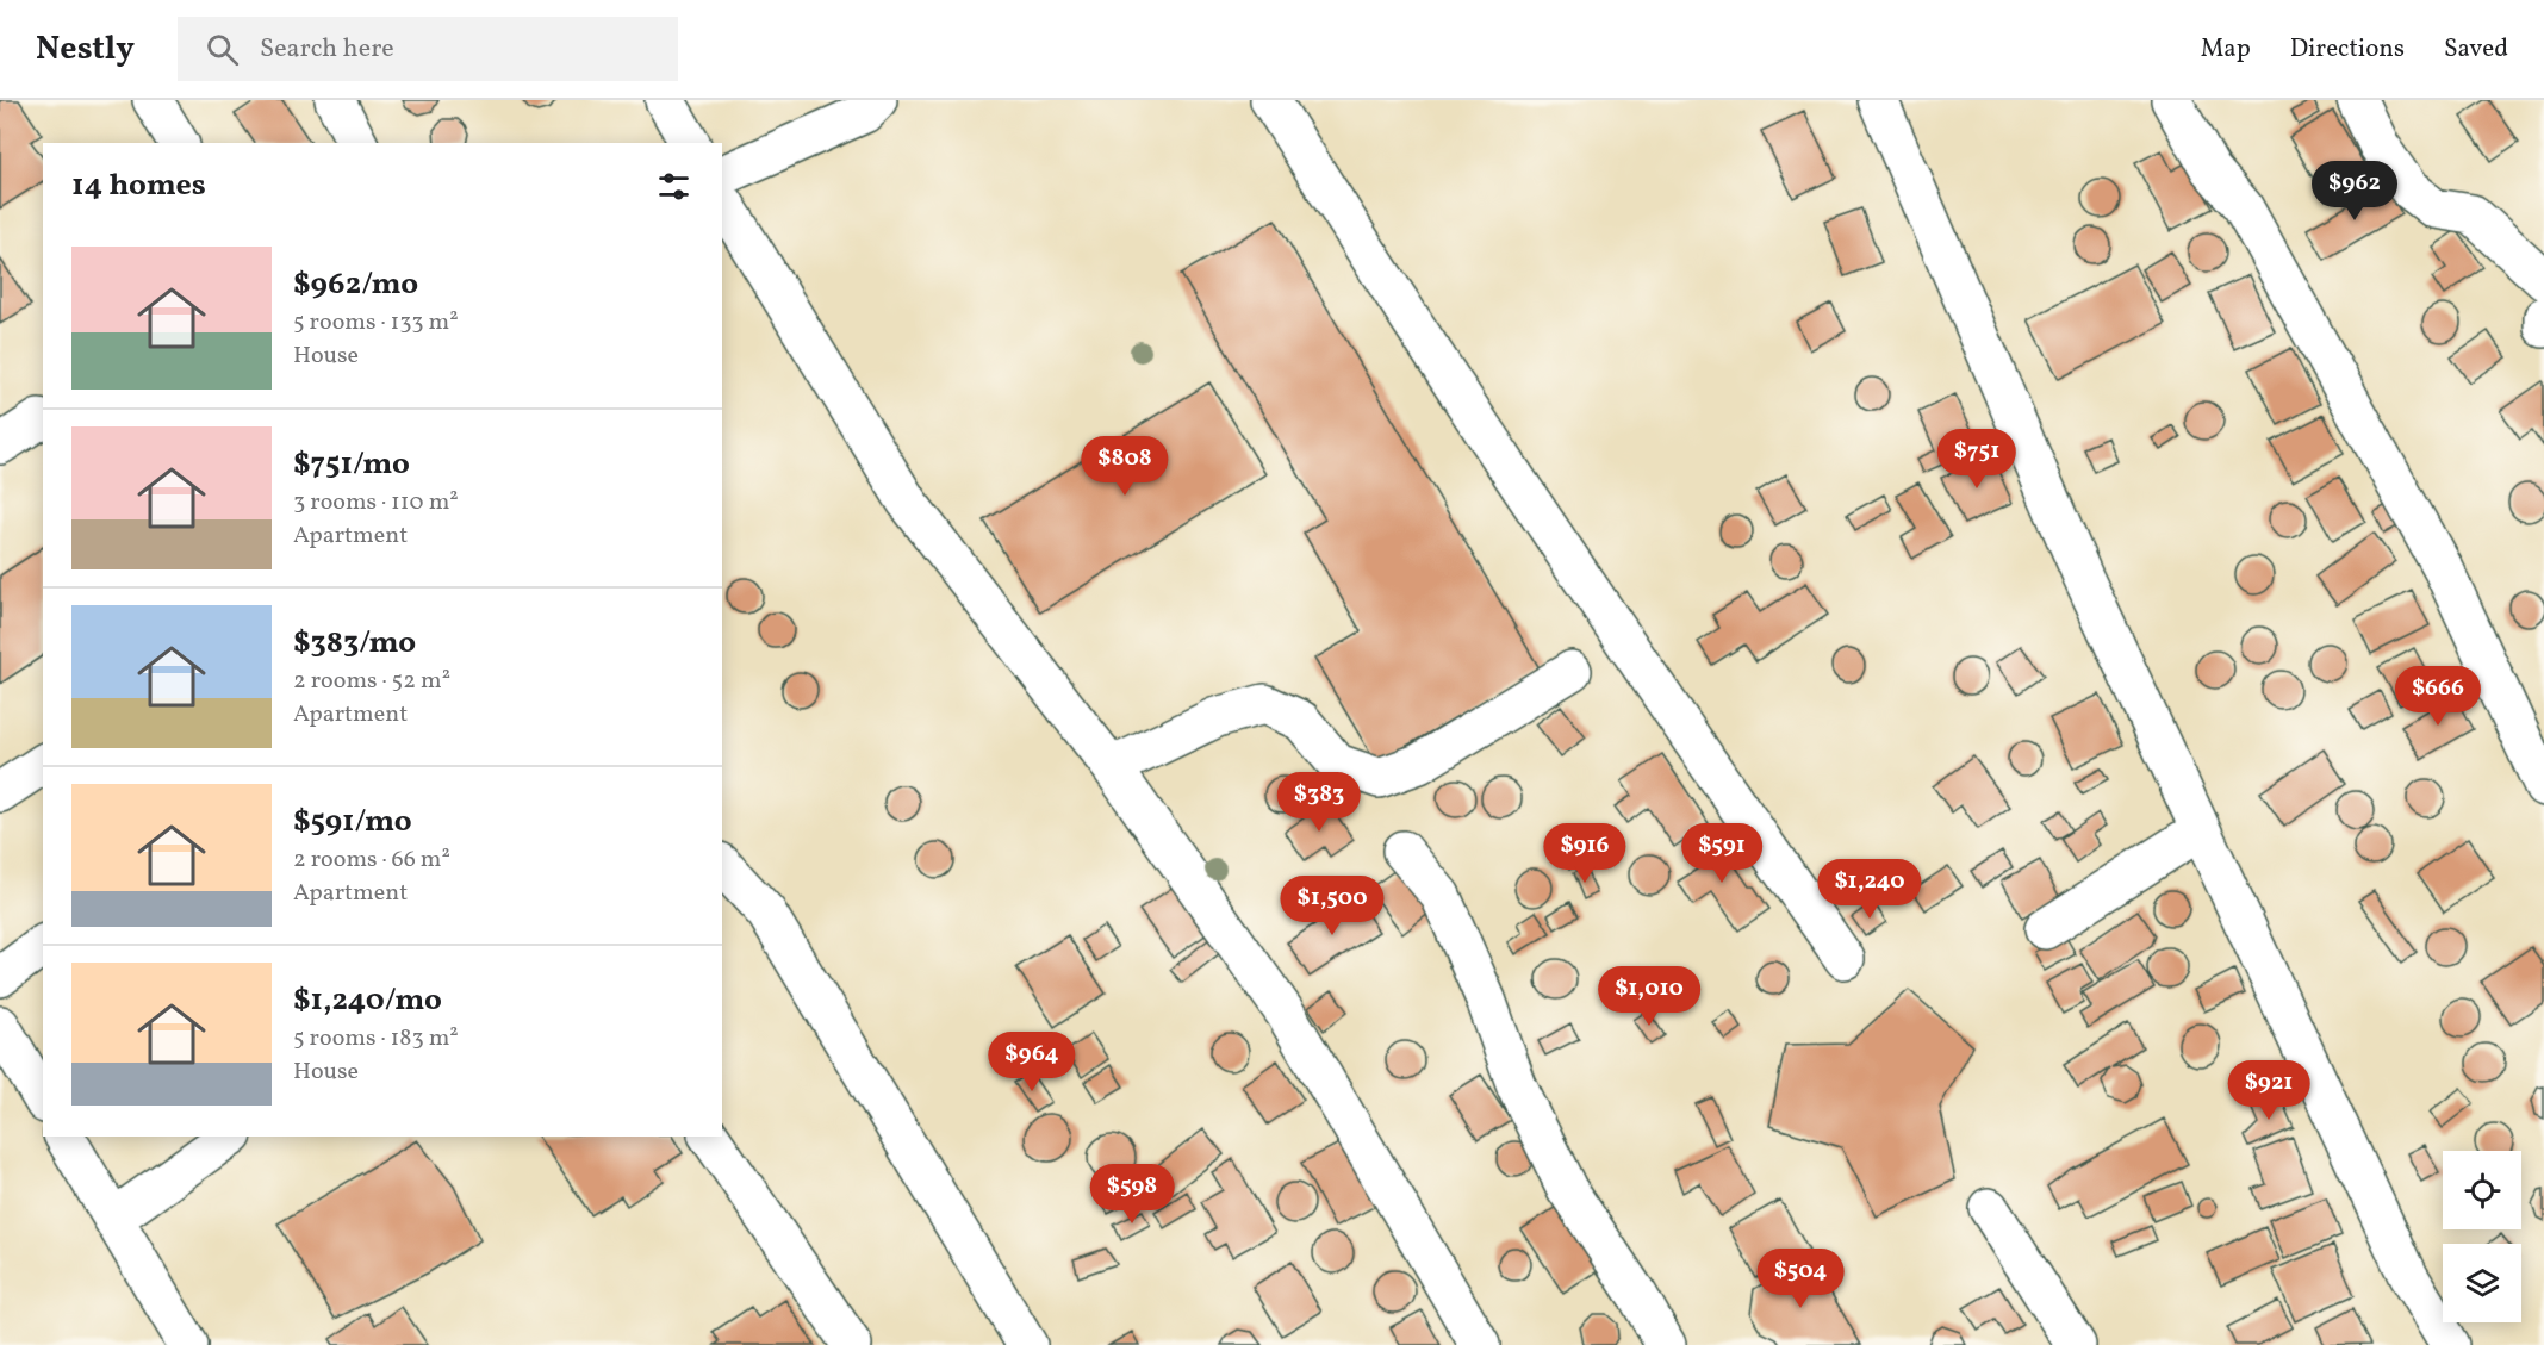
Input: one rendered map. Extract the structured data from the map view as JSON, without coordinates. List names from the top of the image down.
{
  "page": {
    "header": "Nestly",
    "search": "Search here",
    "nav": ["Map", "Directions", "Saved"],
    "heading": "14 homes",
    "price": [
      "$962",
      "$751",
      "$808",
      "$666",
      "$383",
      "$916",
      "$591",
      "$1,240",
      "$1,500",
      "$1,010",
      "$964",
      "$921",
      "$598",
      "$504"
    ],
    "list": [
      {
        "name": "$962/mo",
        "note": "5 rooms · 133 m² · House"
      },
      {
        "name": "$751/mo",
        "note": "3 rooms · 110 m² · Apartment"
      },
      {
        "name": "$383/mo",
        "note": "2 rooms · 52 m² · Apartment"
      },
      {
        "name": "$591/mo",
        "note": "2 rooms · 66 m² · Apartment"
      },
      {
        "name": "$1,240/mo",
        "note": "5 rooms · 183 m² · House"
      }
    ]
  }
}
